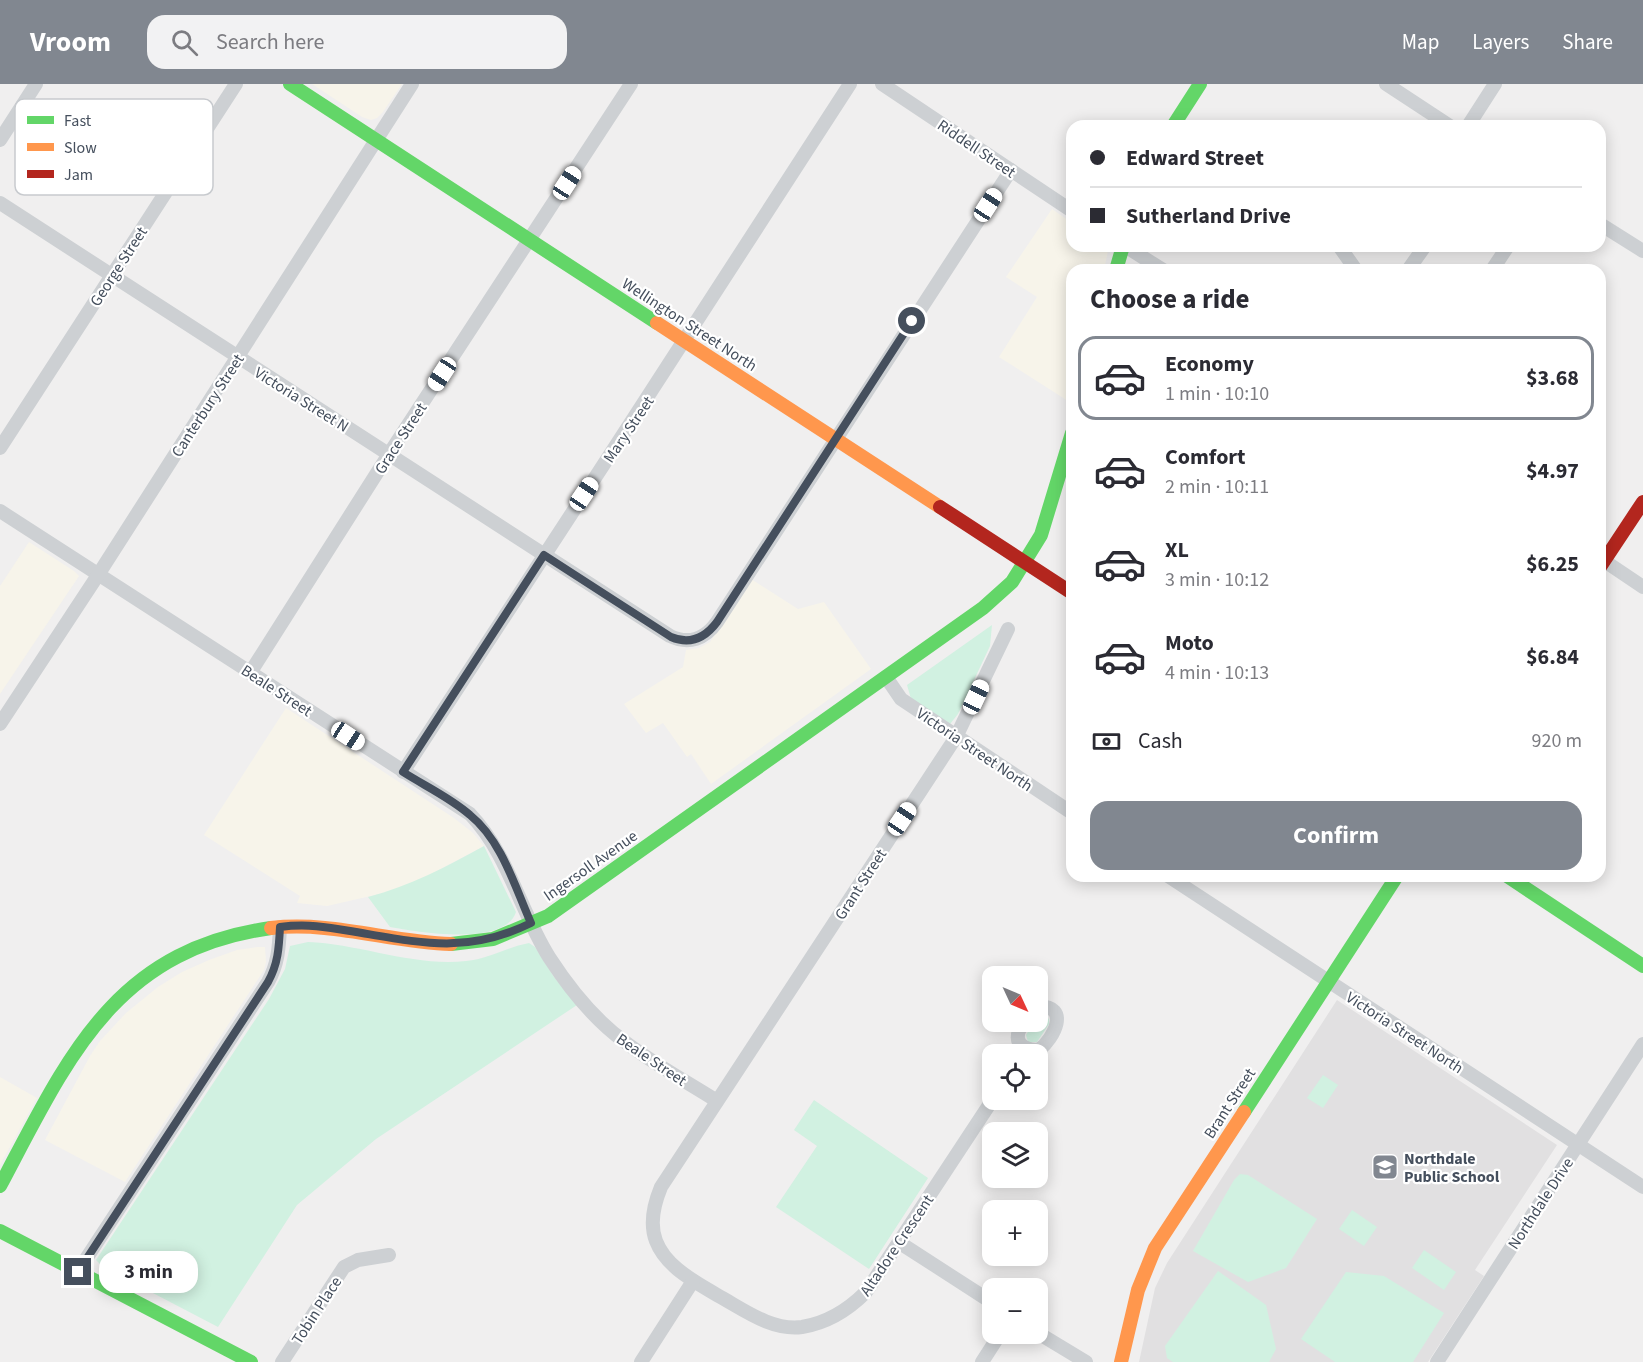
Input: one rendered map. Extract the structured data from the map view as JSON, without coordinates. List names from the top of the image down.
{
  "streets": {
    "street": [
      "Riddell Street",
      "George Street",
      "Wellington Street North",
      "Victoria Street N",
      "Canterbury Street",
      "Mary Street",
      "Grace Street",
      "Beale Street",
      "Victoria Street North",
      "Ingersoll Avenue",
      "Grant Street",
      "Brant Street",
      "Northdale Drive",
      "Altadore Crescent",
      "Tobin Place"
    ]
  },
  "crossings": [
    ["Riddell Street", "Victoria Street N"],
    ["George Street", "Victoria Street N"],
    ["Wellington Street North", "Victoria Street N"],
    ["Wellington Street North", "Canterbury Street"],
    ["Wellington Street North", "Mary Street"],
    ["Wellington Street North", "Grace Street"],
    ["Wellington Street North", "Ingersoll Avenue"],
    ["Victoria Street N", "Canterbury Street"],
    ["Victoria Street N", "Mary Street"],
    ["Victoria Street N", "Grace Street"],
    ["Canterbury Street", "Beale Street"],
    ["Mary Street", "Beale Street"],
    ["Grace Street", "Beale Street"],
    ["Beale Street", "Ingersoll Avenue"],
    ["Beale Street", "Grant Street"],
    ["Beale Street", "Altadore Crescent"],
    ["Victoria Street North", "Ingersoll Avenue"],
    ["Victoria Street North", "Grant Street"],
    ["Victoria Street North", "Brant Street"],
    ["Victoria Street North", "Northdale Drive"],
    ["Grant Street", "Altadore Crescent"]
  ],
  "places": {
    "school or university": ["Northdale Public School"]
  },
  "legend": ["Fast", "Slow", "Jam"],
  "north": "bottom right",
  "page": {
    "header": "Vroom",
    "search": "Search here",
    "nav": ["Map", "Layers", "Share"],
    "banner": ["Edward Street", "Sutherland Drive"],
    "heading": "Choose a ride",
    "list": [
      {
        "name": "Economy",
        "note": "1 min · 10:10",
        "value": "$3.68"
      },
      {
        "name": "Comfort",
        "note": "2 min · 10:11",
        "value": "$4.97"
      },
      {
        "name": "XL",
        "note": "3 min · 10:12",
        "value": "$6.25"
      },
      {
        "name": "Moto",
        "note": "4 min · 10:13",
        "value": "$6.84"
      }
    ],
    "pay": ["Cash", "920 m"],
    "buttons": "Confirm",
    "map_buttons": ["+", "−"],
    "bubble": "3 min"
  }
}
